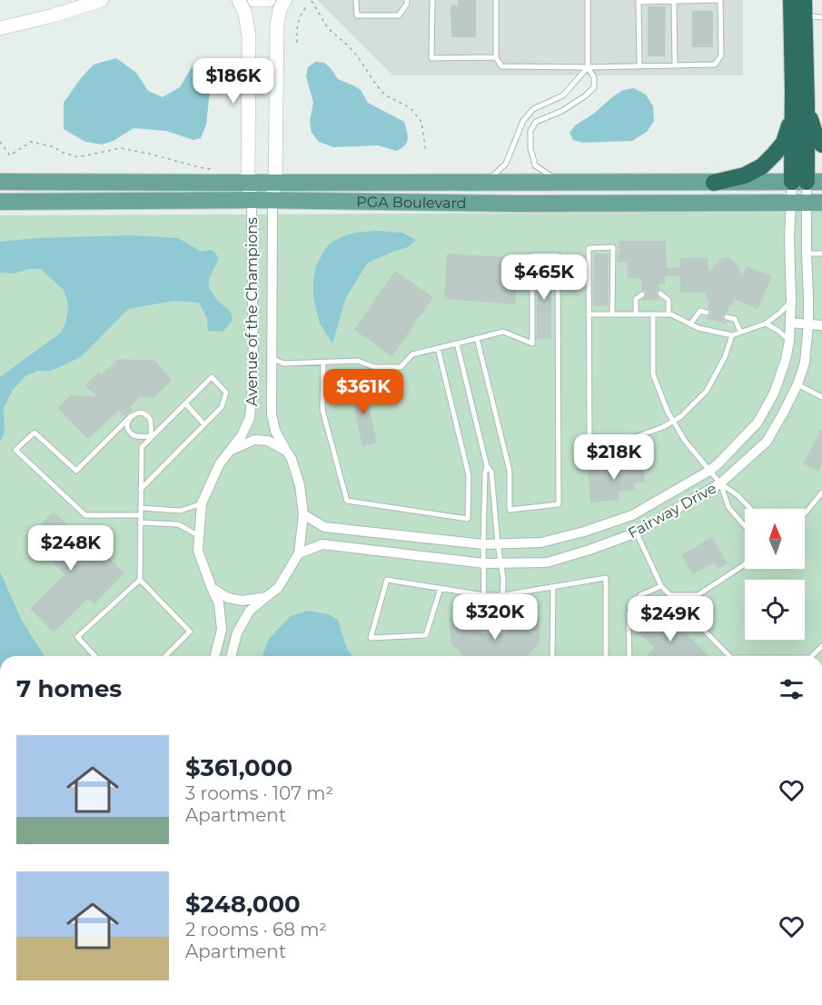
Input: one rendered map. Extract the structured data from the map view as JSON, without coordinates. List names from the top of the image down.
{
  "streets": {
    "main road": ["PGA Boulevard"],
    "street": ["Avenue of the Champions", "Fairway Drive"]
  },
  "crossings": [
    ["PGA Boulevard", "Avenue of the Champions"],
    ["PGA Boulevard", "Fairway Drive"],
    ["Avenue of the Champions", "Fairway Drive"]
  ],
  "north": "top",
  "page": {
    "price": [
      "$186K",
      "$465K",
      "$361K",
      "$218K",
      "$248K",
      "$320K",
      "$249K"
    ],
    "heading": "7 homes",
    "list": [
      {
        "name": "$361,000",
        "note": "3 rooms · 107 m² · Apartment"
      },
      {
        "name": "$248,000",
        "note": "2 rooms · 68 m² · Apartment"
      }
    ]
  }
}
